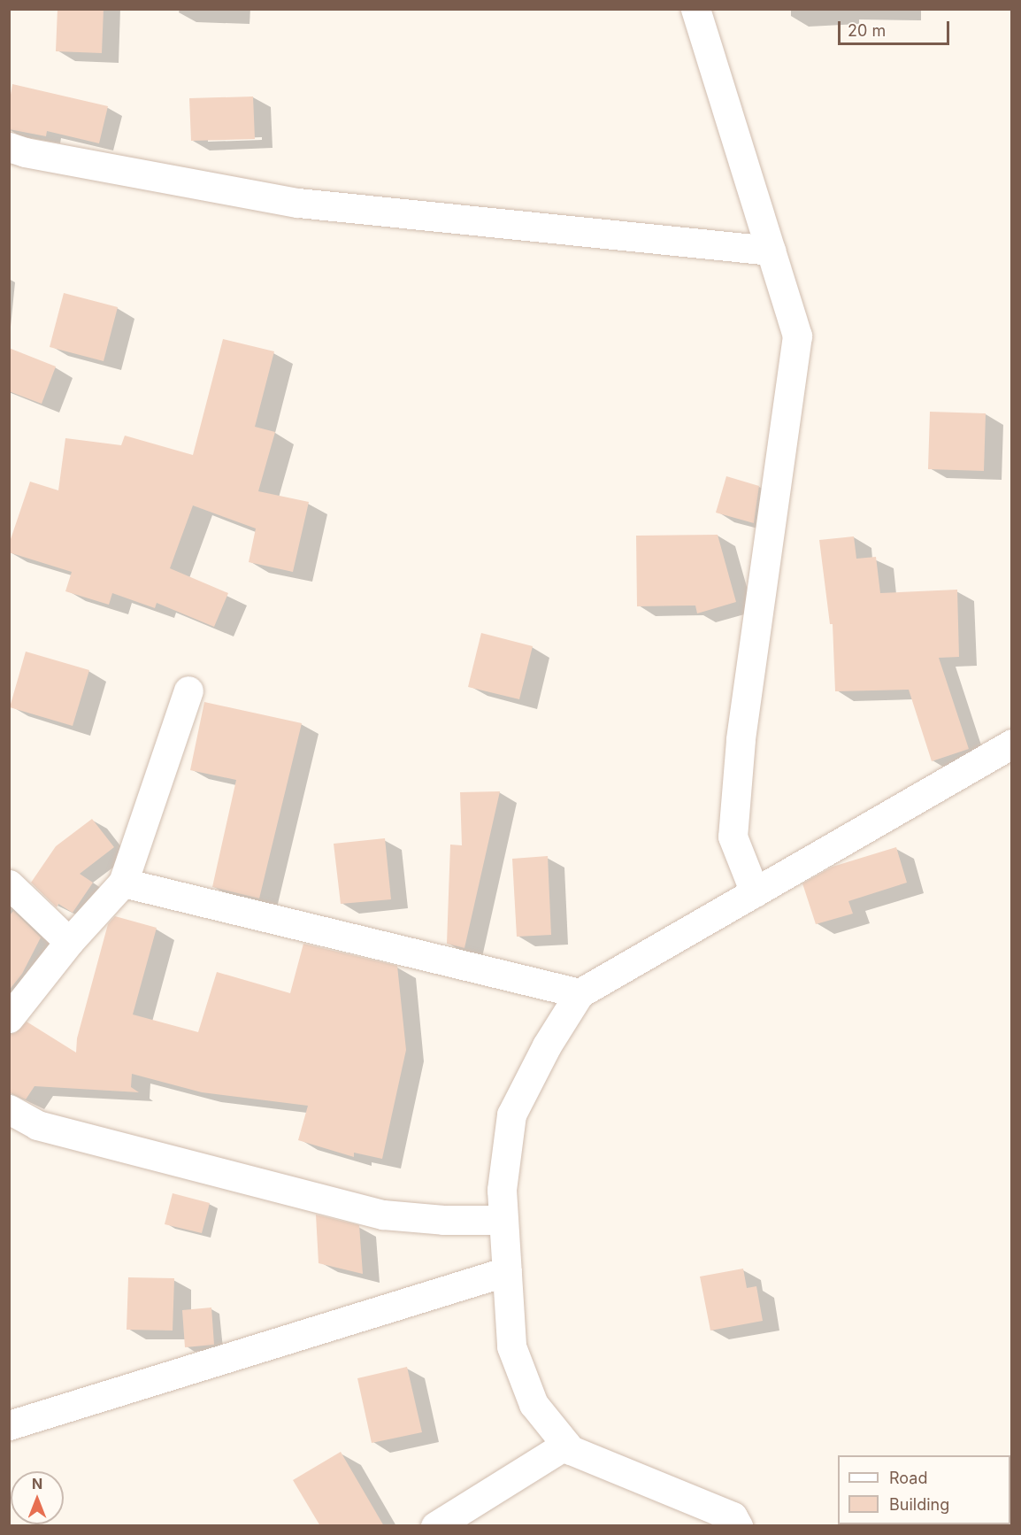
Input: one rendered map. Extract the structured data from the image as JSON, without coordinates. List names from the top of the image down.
{
  "legend": ["Road", "Building"],
  "scale_bar": "20 m",
  "north": "top"
}
